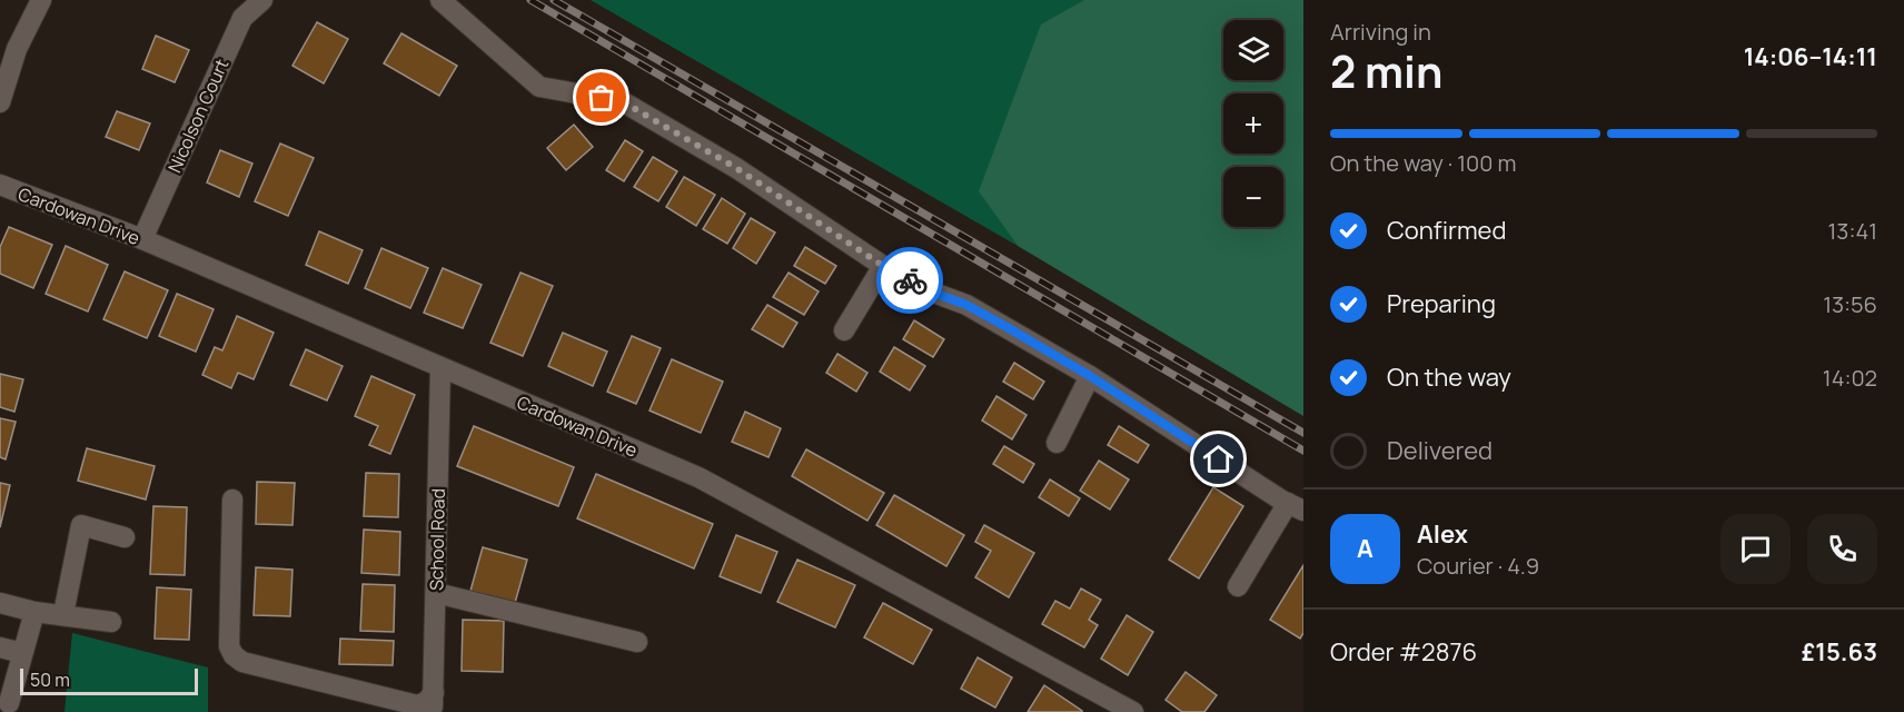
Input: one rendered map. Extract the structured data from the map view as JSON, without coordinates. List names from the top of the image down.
{
  "streets": {
    "street": ["Nicolson Court", "Cardowan Drive", "School Road"]
  },
  "crossings": [
    ["Nicolson Court", "Cardowan Drive"],
    ["Cardowan Drive", "School Road"]
  ],
  "scale_bar": "50 m",
  "page": {
    "heading": ["2 min", "Arriving in", "14:06–14:11"],
    "panel": [
      "Alex",
      "Courier · 4.9",
      "Order #2876",
      "£15.63"
    ],
    "map_buttons": ["+", "−"],
    "bar": "On the way · 100 m",
    "list": [
      ["Confirmed", "13:41"],
      ["Preparing", "13:56"],
      ["On the way", "14:02"],
      "Delivered"
    ],
    "round": "A",
    "scale": "50 m"
  }
}
